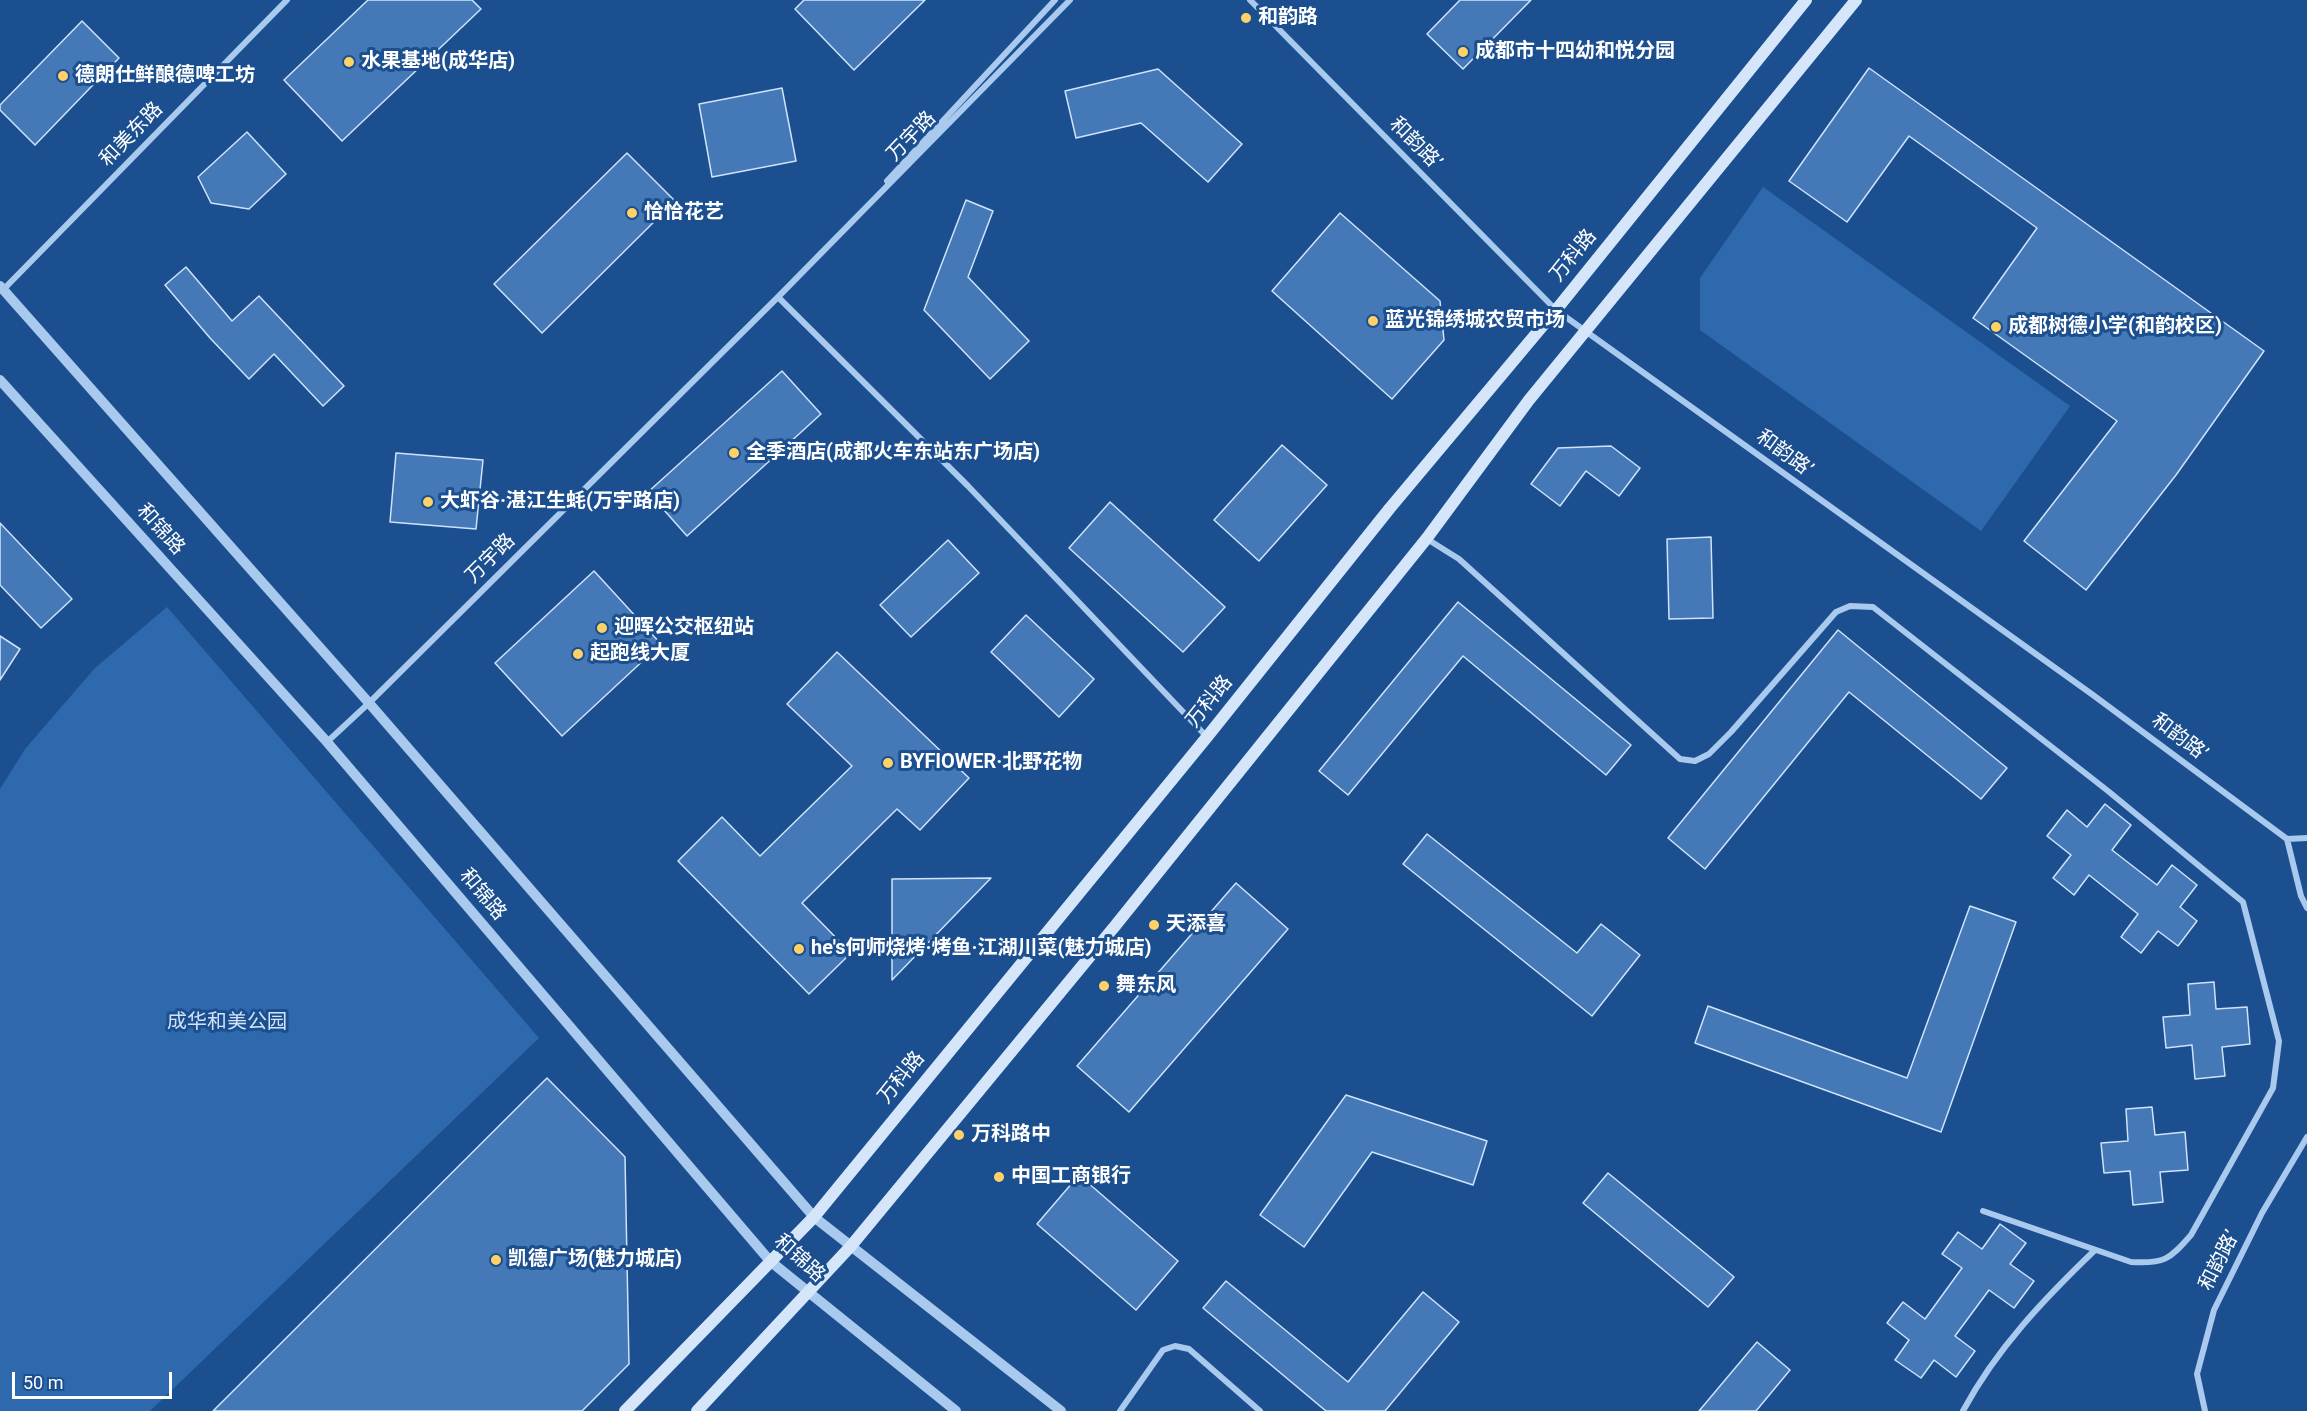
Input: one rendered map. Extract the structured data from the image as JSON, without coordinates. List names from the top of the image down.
{
  "streets": {
    "main road": ["万科路"],
    "street": [
      "和美东路",
      "万宇路",
      "和韵路’",
      "和锦路"
    ]
  },
  "crossings": [
    ["万宇路", "和锦路"],
    ["和韵路’", "万科路"],
    ["万科路", "和锦路"]
  ],
  "parks": ["成华和美公园"],
  "places": [
    "和韵路",
    "成都市十四幼和悦分园",
    "水果基地(成华店)",
    "德朗仕鲜酿德啤工坊",
    "恰恰花艺",
    "蓝光锦绣城农贸市场",
    "成都树德小学(和韵校区)",
    "全季酒店(成都火车东站东广场店)",
    "大虾谷·湛江生蚝(万宇路店)",
    "迎晖公交枢纽站",
    "起跑线大厦",
    "BYFlOWER·北野花物",
    "天添喜",
    "he's何师烧烤·烤鱼·江湖川菜(魅力城店)",
    "舞东风",
    "万科路中",
    "中国工商银行",
    "凯德广场(魅力城店)"
  ],
  "scale_bar": "50 m"
}
